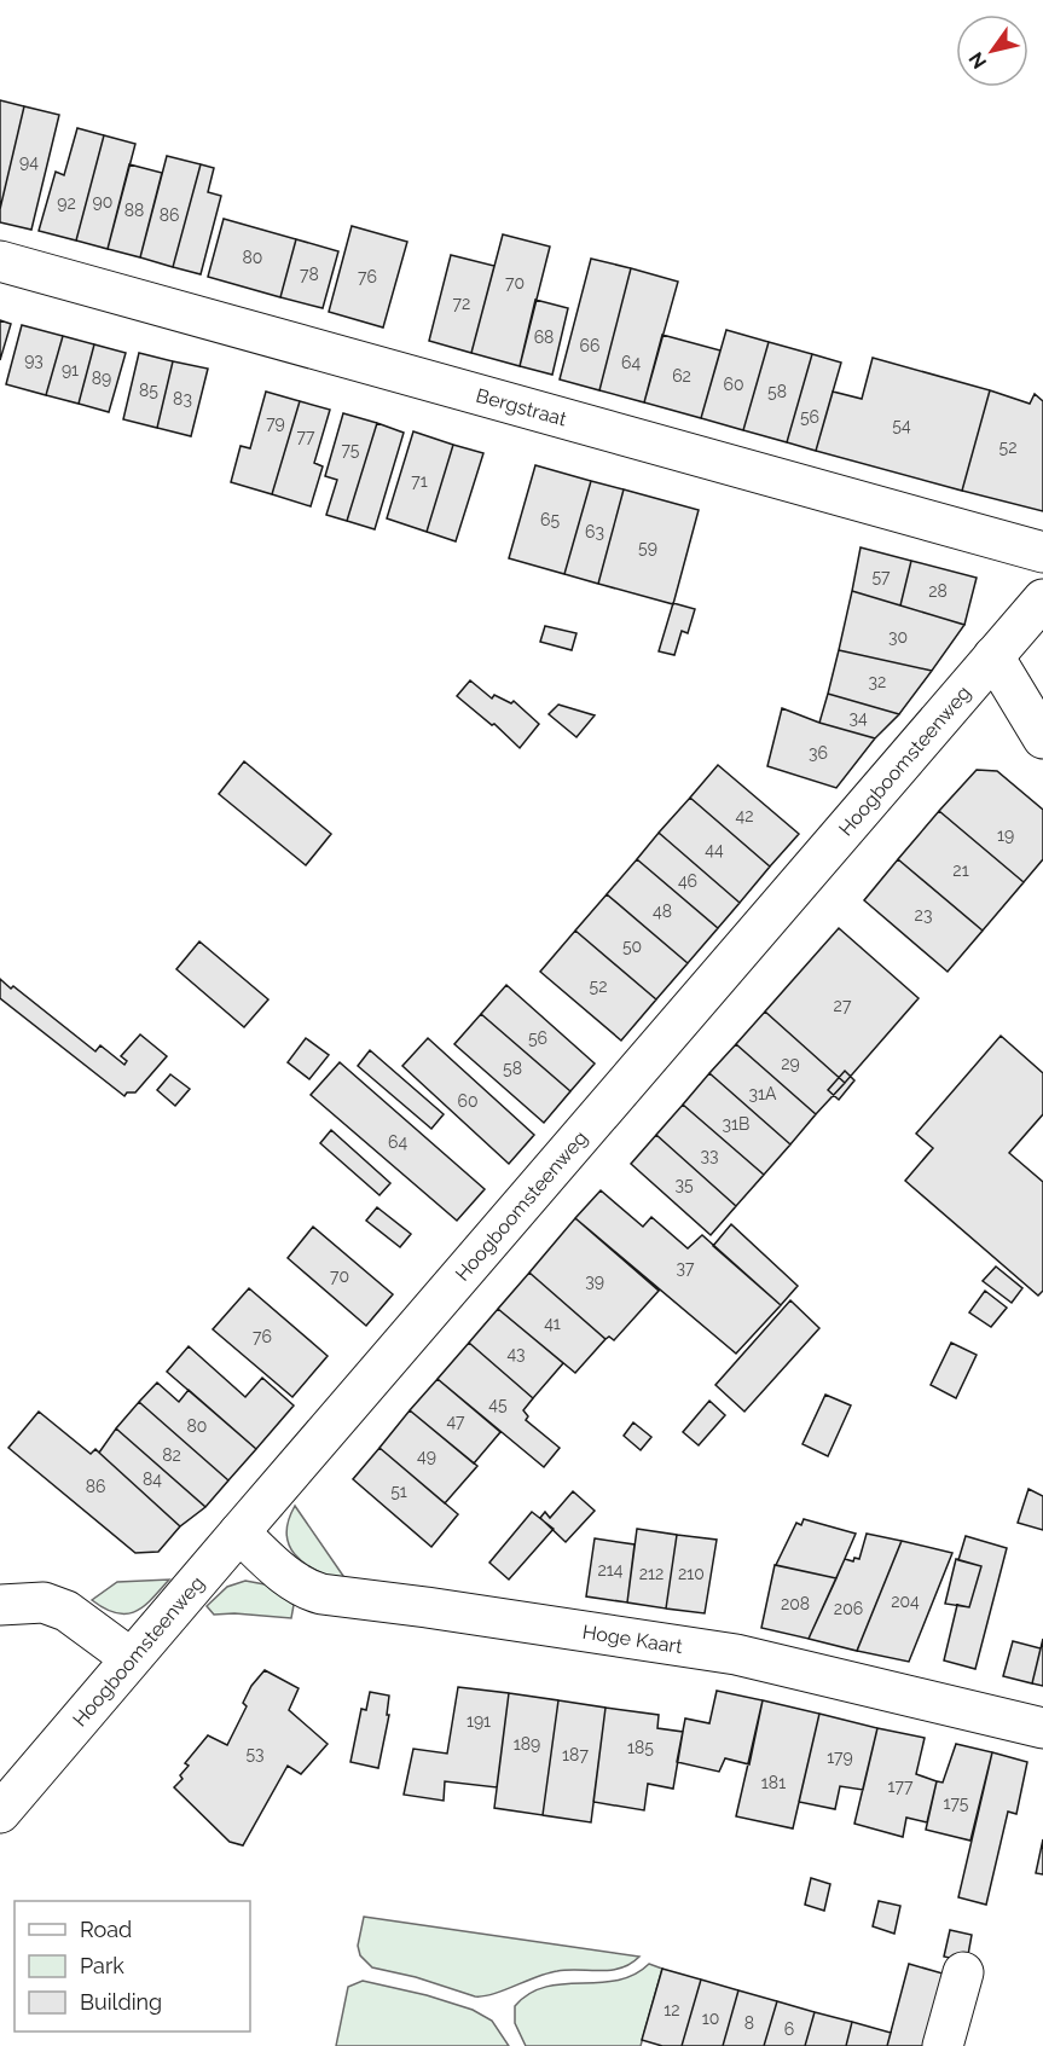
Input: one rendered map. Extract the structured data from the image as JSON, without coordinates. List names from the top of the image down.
{
  "streets": {
    "street": ["Bergstraat", "Hoogboomsteenweg", "Hoge Kaart"]
  },
  "crossings": [
    ["Hoogboomsteenweg", "Hoge Kaart"]
  ],
  "house_numbers": [
    "94",
    "90",
    "92",
    "88",
    "86",
    "80",
    "78",
    "76",
    "70",
    "72",
    "68",
    "66",
    "93",
    "64",
    "91",
    "62",
    "89",
    "60",
    "85",
    "58",
    "83",
    "56",
    "79",
    "54",
    "77",
    "52",
    "75",
    "71",
    "65",
    "63",
    "59",
    "57",
    "28",
    "30",
    "32",
    "34",
    "36",
    "42",
    "19",
    "44",
    "21",
    "46",
    "48",
    "23",
    "50",
    "52",
    "27",
    "56",
    "29",
    "58",
    "31A",
    "60",
    "31B",
    "64",
    "33",
    "35",
    "37",
    "70",
    "39",
    "41",
    "76",
    "43",
    "45",
    "47",
    "80",
    "82",
    "49",
    "84",
    "86",
    "51",
    "214",
    "212",
    "210",
    "204",
    "208",
    "206",
    "191",
    "189",
    "185",
    "53",
    "187",
    "179",
    "181",
    "177",
    "175",
    "12",
    "10",
    "8",
    "6"
  ],
  "legend": ["Road", "Park", "Building"],
  "north": "bottom left"
}
